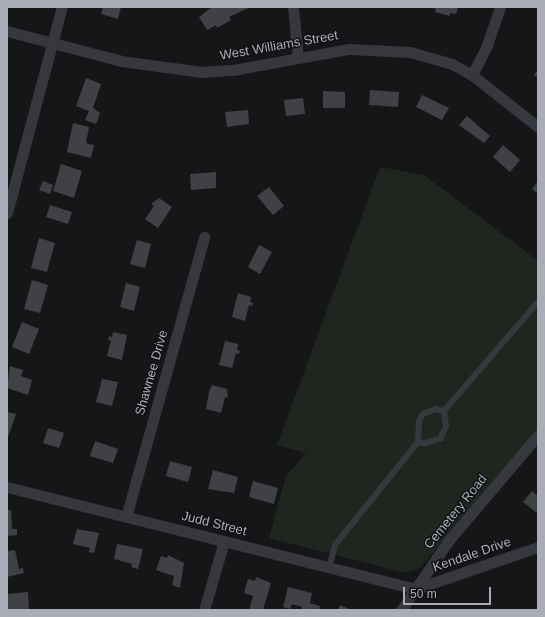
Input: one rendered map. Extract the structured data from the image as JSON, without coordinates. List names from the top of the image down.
{
  "streets": {
    "street": [
      "West Williams Street",
      "Shawnee Drive",
      "Cemetery Road",
      "Judd Street",
      "Kendale Drive"
    ]
  },
  "crossings": [
    ["Shawnee Drive", "Judd Street"],
    ["Cemetery Road", "Judd Street"],
    ["Cemetery Road", "Kendale Drive"],
    ["Judd Street", "Kendale Drive"]
  ],
  "scale_bar": "50 m"
}
